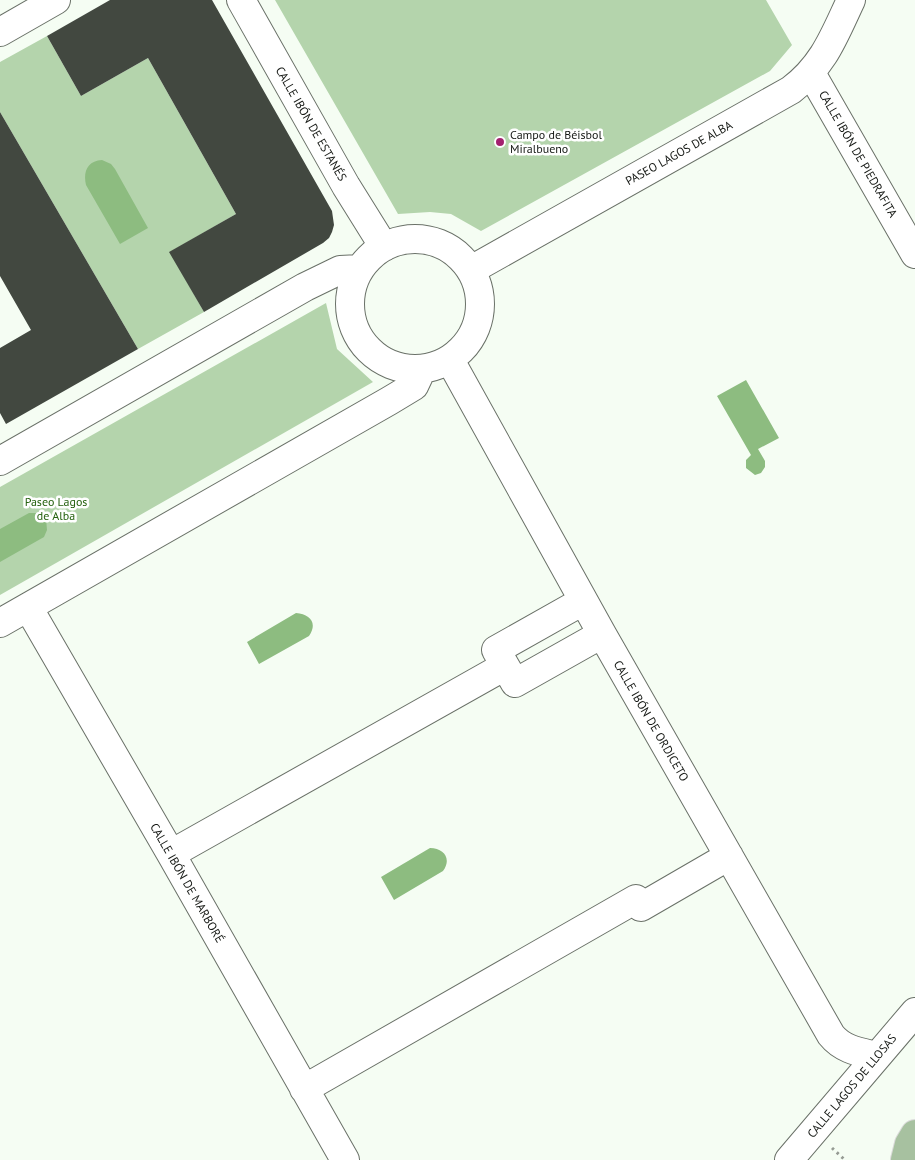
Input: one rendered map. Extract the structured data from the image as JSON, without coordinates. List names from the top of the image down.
{
  "streets": {
    "street": [
      "CALLE IBÓN DE ESTANÉS",
      "PASEO LAGOS DE ALBA",
      "CALLE IBÓN DE PIEDRAFITA",
      "CALLE IBÓN DE ORDICETO",
      "CALLE IBÓN DE MARBORÉ",
      "CALLE LAGOS DE LLOSAS"
    ]
  },
  "crossings": [
    ["CALLE IBÓN DE ESTANÉS", "PASEO LAGOS DE ALBA"],
    ["CALLE IBÓN DE ESTANÉS", "CALLE IBÓN DE ORDICETO"],
    ["PASEO LAGOS DE ALBA", "CALLE IBÓN DE PIEDRAFITA"],
    ["PASEO LAGOS DE ALBA", "CALLE IBÓN DE ORDICETO"],
    ["CALLE IBÓN DE ORDICETO", "CALLE LAGOS DE LLOSAS"]
  ],
  "parks": ["Paseo Lagos de Alba"],
  "places": ["Campo de Béisbol Miralbueno"]
}
